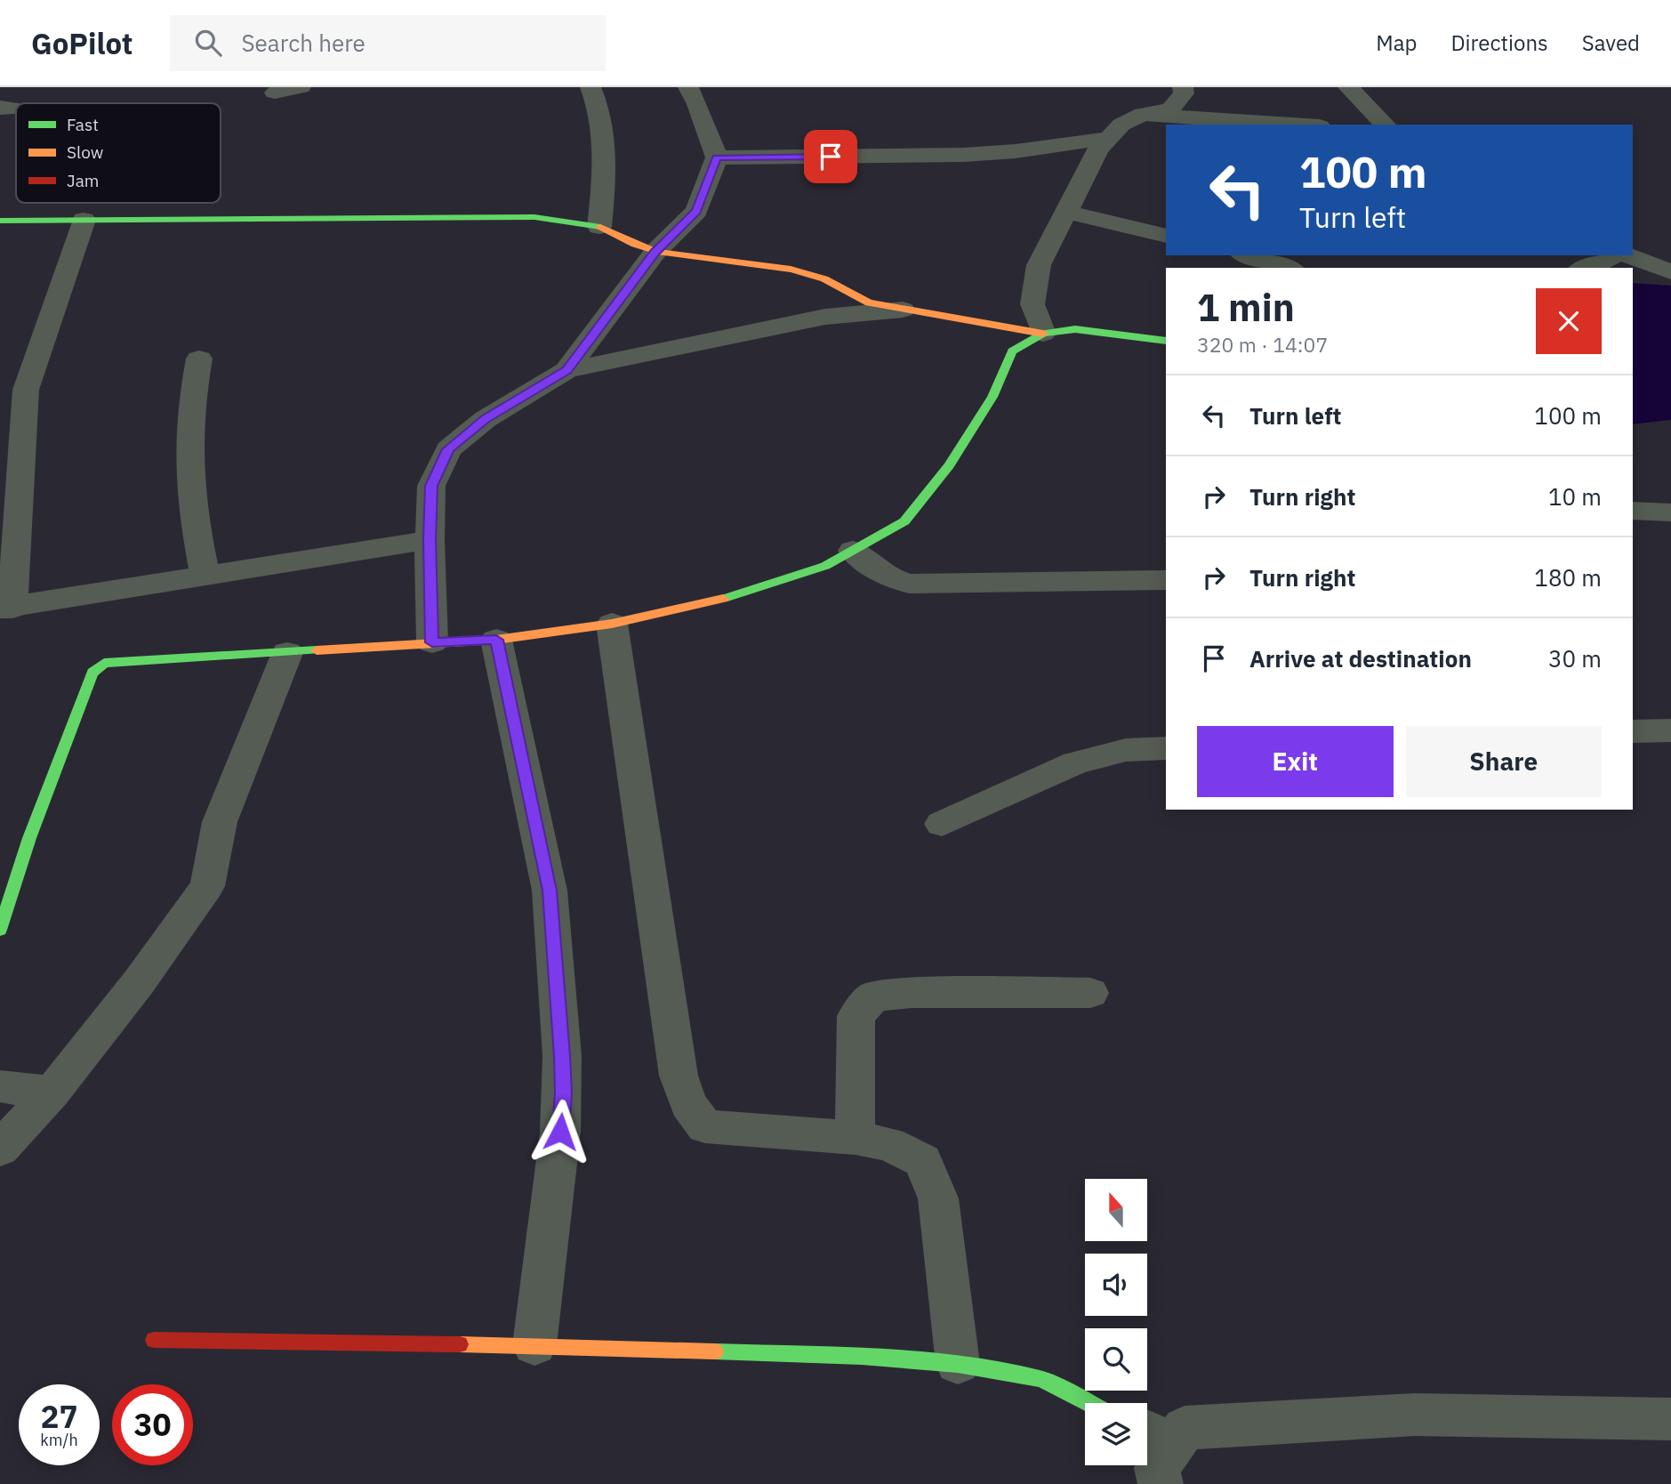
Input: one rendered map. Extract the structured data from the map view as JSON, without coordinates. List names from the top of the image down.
{
  "legend": ["Fast", "Slow", "Jam"],
  "north": "top",
  "page": {
    "header": "GoPilot",
    "search": "Search here",
    "nav": ["Map", "Directions", "Saved"],
    "turn": ["100 m", "Turn left"],
    "heading": ["1 min", "320 m · 14:07"],
    "list": [
      {
        "name": "Turn left",
        "value": "100 m"
      },
      {
        "name": "Turn right",
        "value": "10 m"
      },
      {
        "name": "Turn right",
        "value": "180 m"
      },
      {
        "name": "Arrive at destination",
        "value": "30 m"
      }
    ],
    "buttons": ["Exit", "Share"],
    "speed": "27 km/h",
    "limit": "30"
  }
}
